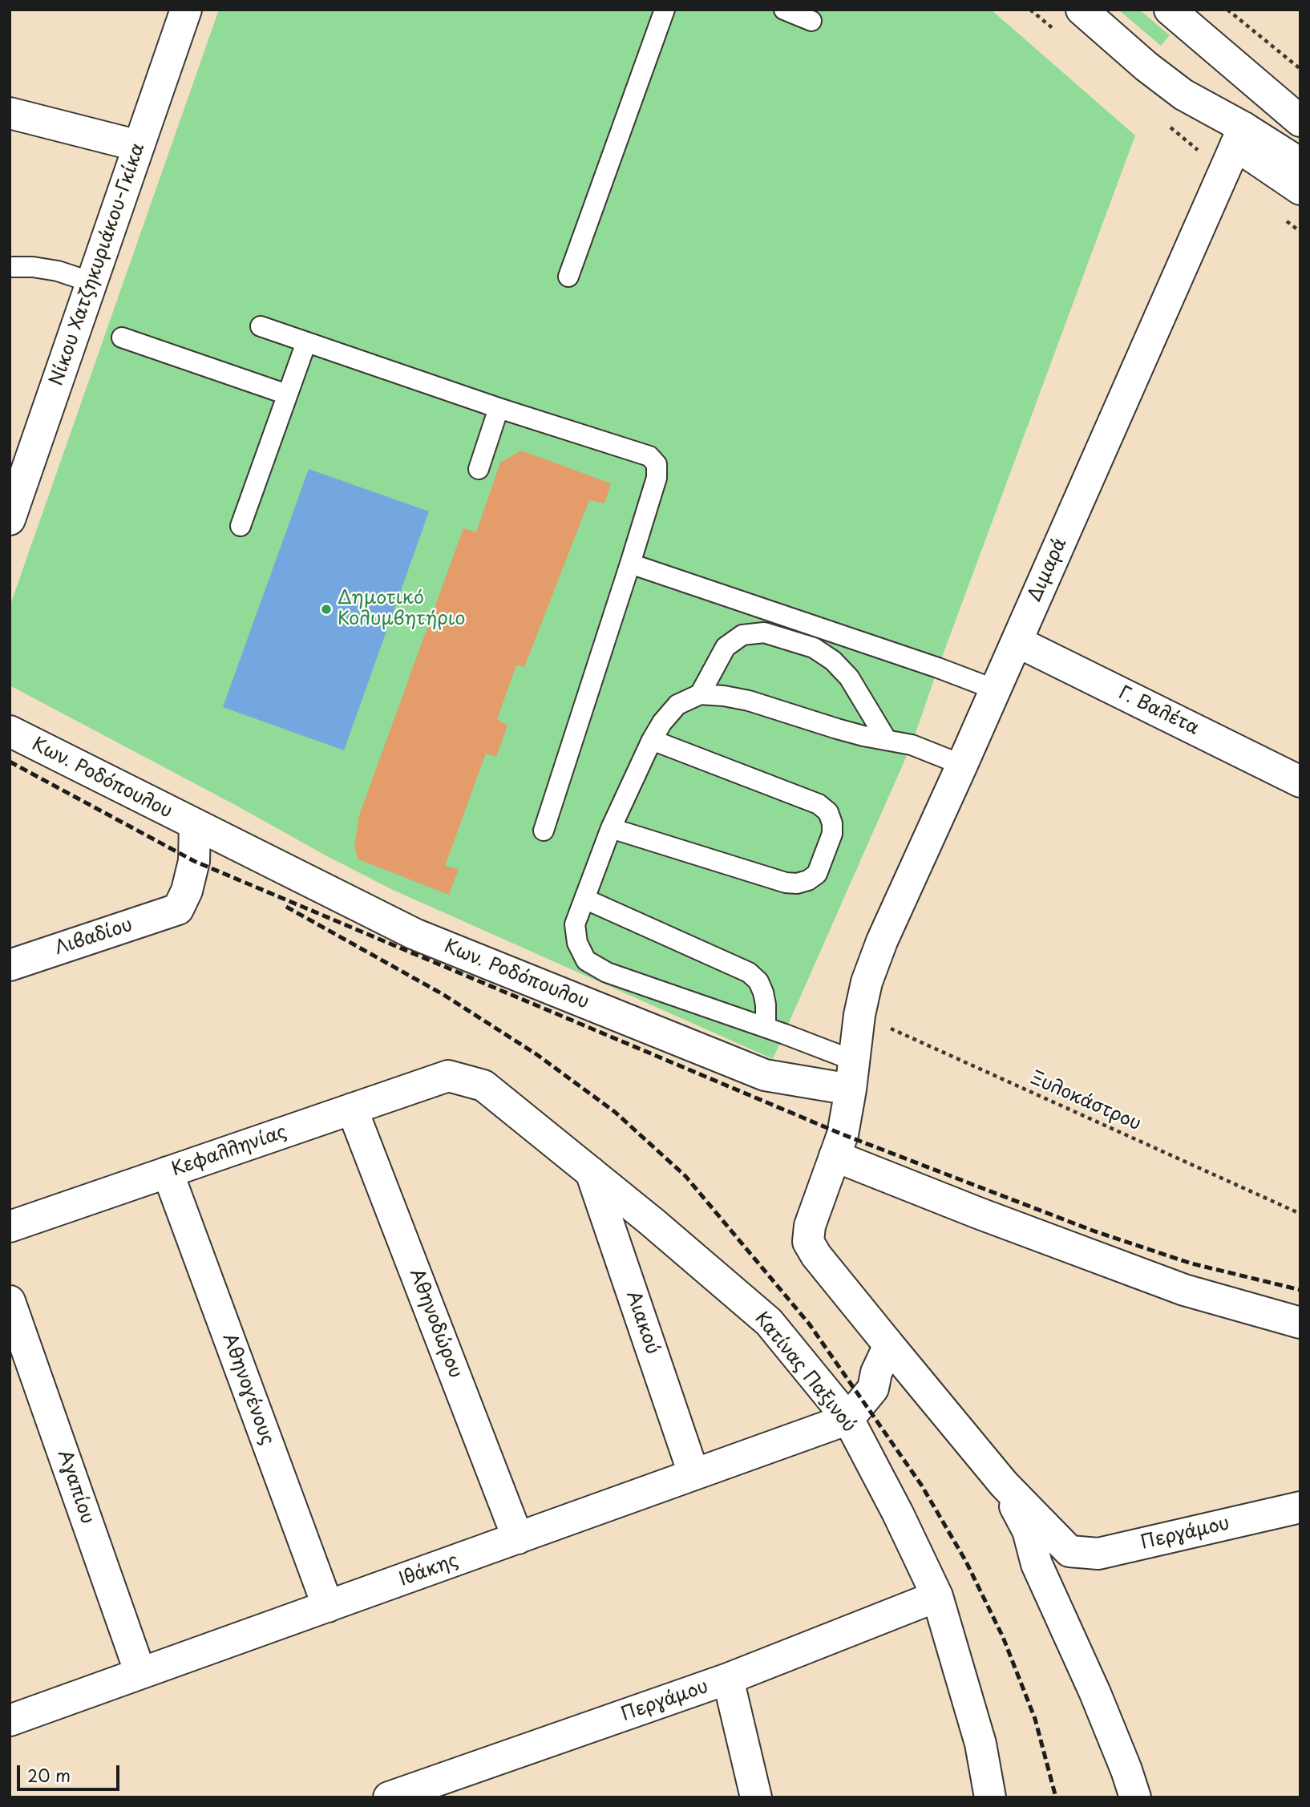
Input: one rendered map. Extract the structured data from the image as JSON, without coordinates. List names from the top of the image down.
{
  "streets": {
    "street": [
      "Νίκου Χατζηκυριάκου-Γκίκα",
      "Διμαρά",
      "Γ. Βαλέτα",
      "Κων. Ροδόπουλου",
      "Λιβαδίου",
      "Κεφαλληνίας",
      "Αιακού",
      "Αθηνοδώρου",
      "Κατίνας Παξινού",
      "Αθηνογένους",
      "Αγαπίου",
      "Περγάμου",
      "Ιθάκης"
    ],
    "path": ["Ξυλοκάστρου"]
  },
  "crossings": [
    ["Διμαρά", "Γ. Βαλέτα"],
    ["Διμαρά", "Κων. Ροδόπουλου"],
    ["Διμαρά", "Ξυλοκάστρου"],
    ["Κων. Ροδόπουλου", "Λιβαδίου"],
    ["Κεφαλληνίας", "Αθηνοδώρου"],
    ["Κεφαλληνίας", "Κατίνας Παξινού"],
    ["Κεφαλληνίας", "Αθηνογένους"],
    ["Αιακού", "Κατίνας Παξινού"],
    ["Αιακού", "Ιθάκης"],
    ["Αθηνοδώρου", "Ιθάκης"],
    ["Κατίνας Παξινού", "Περγάμου"],
    ["Κατίνας Παξινού", "Ιθάκης"],
    ["Αθηνογένους", "Ιθάκης"],
    ["Αγαπίου", "Ιθάκης"]
  ],
  "places": ["Δημοτικό Κολυμβητήριο"],
  "scale_bar": "20 m"
}
